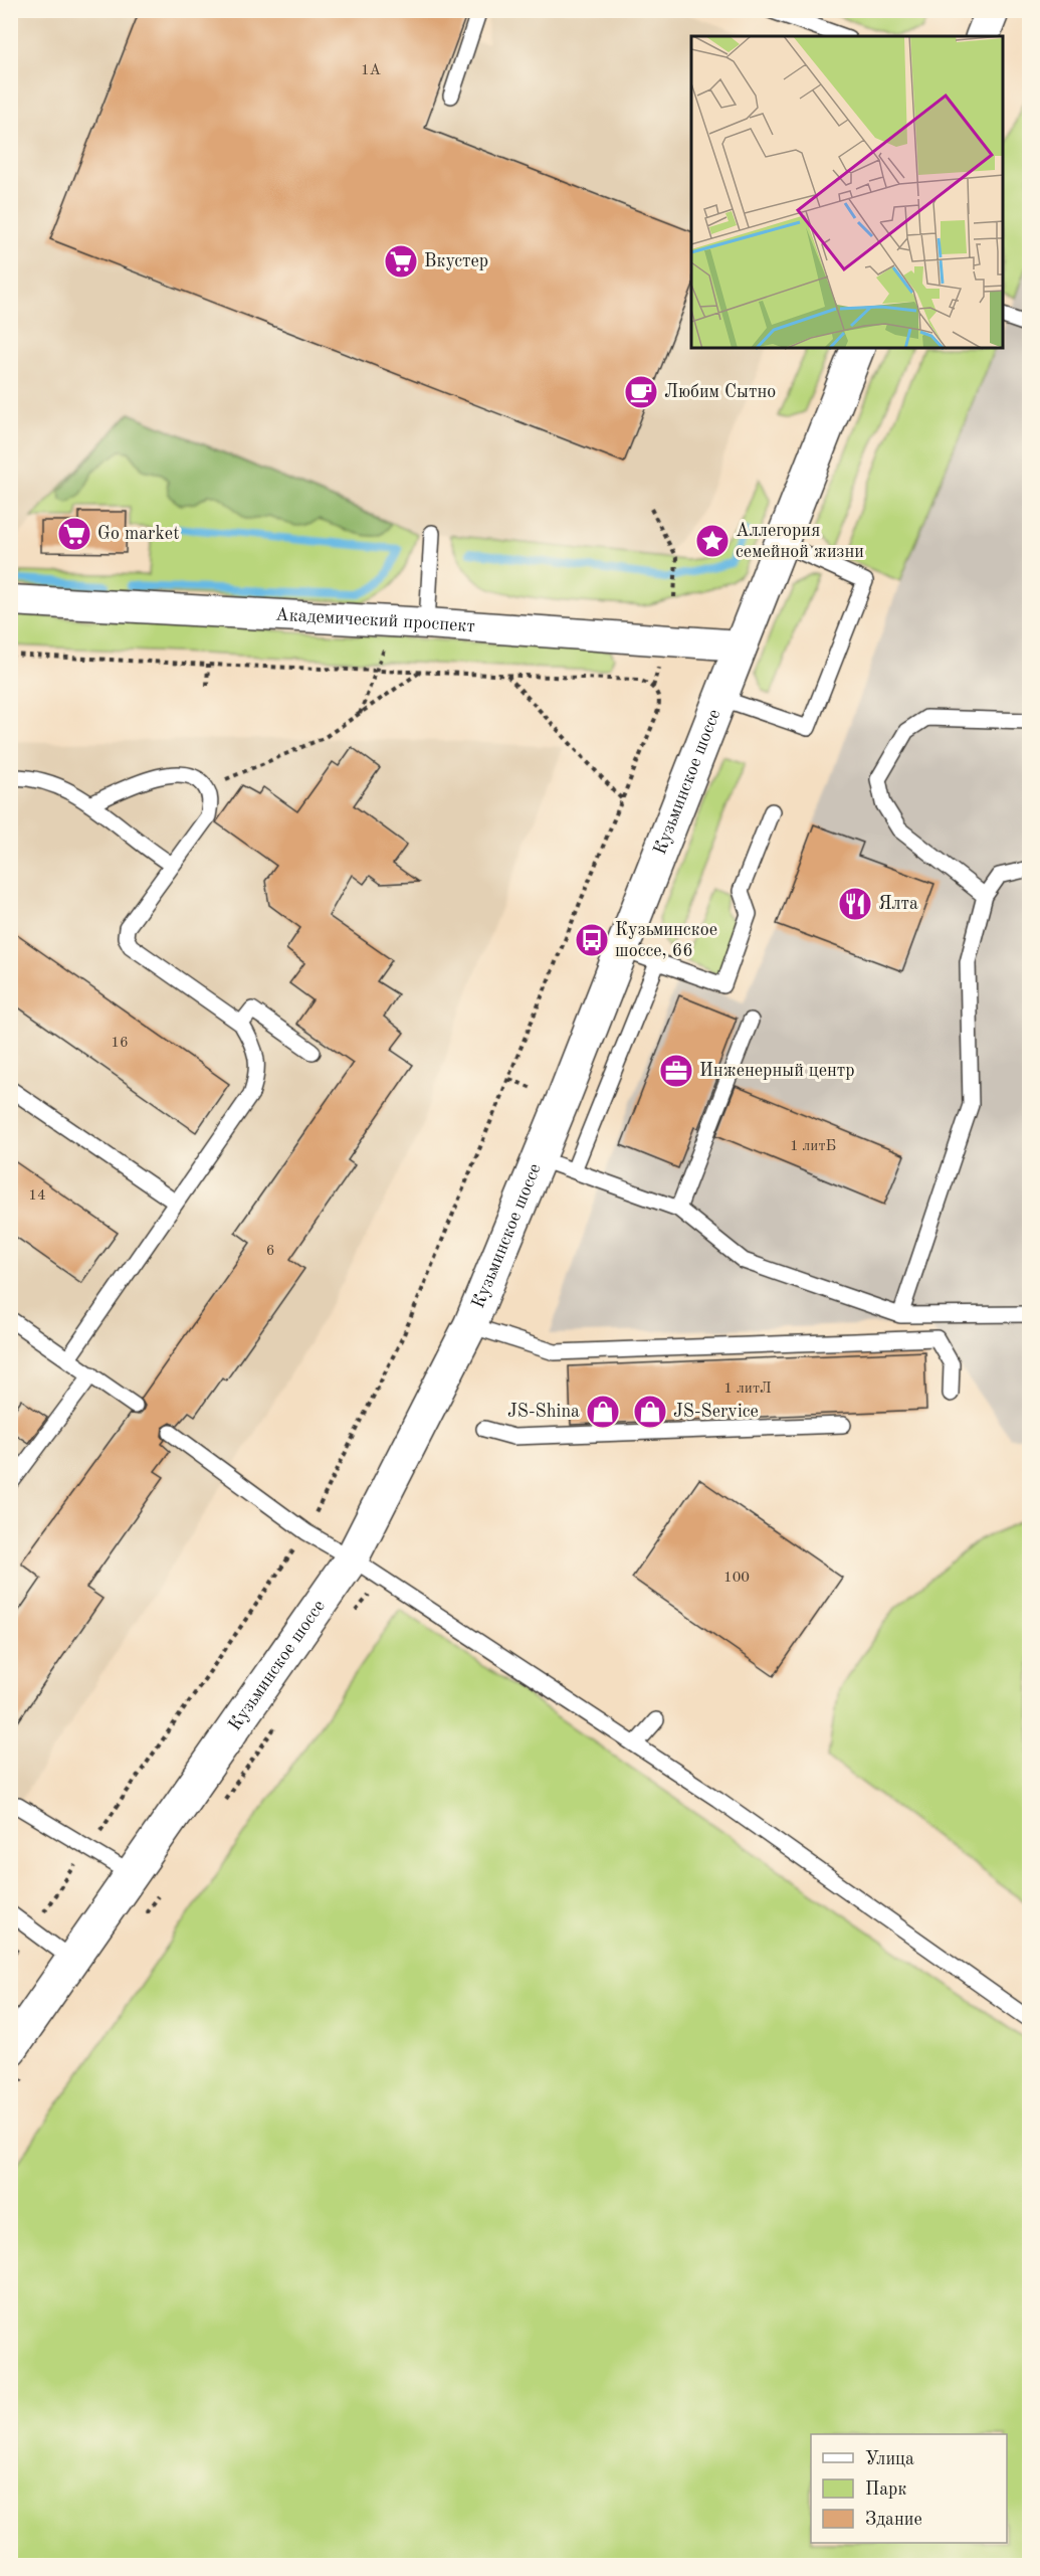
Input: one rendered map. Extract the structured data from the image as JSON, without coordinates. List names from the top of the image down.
{
  "streets": {
    "main road": ["Кузьминское шоссе"],
    "street": ["Академический проспект"]
  },
  "crossings": [
    ["Академический проспект", "Кузьминское шоссе"]
  ],
  "places": {
    "supermarket": ["Вкустер", "Go market"],
    "cafe": ["Любим Сытно"],
    "place": ["Аллегория семейной жизни"],
    "restaurant": ["Ялта"],
    "bus stop": ["Кузьминское шоссе, 66"],
    "office": ["Инженерный центр"],
    "shop": ["JS-Shina", "JS-Service"]
  },
  "house_numbers": [
    "1А",
    "16",
    "1 литБ",
    "14",
    "6",
    "1 литЛ",
    "100"
  ],
  "legend": ["Улица", "Парк", "Здание"]
}
